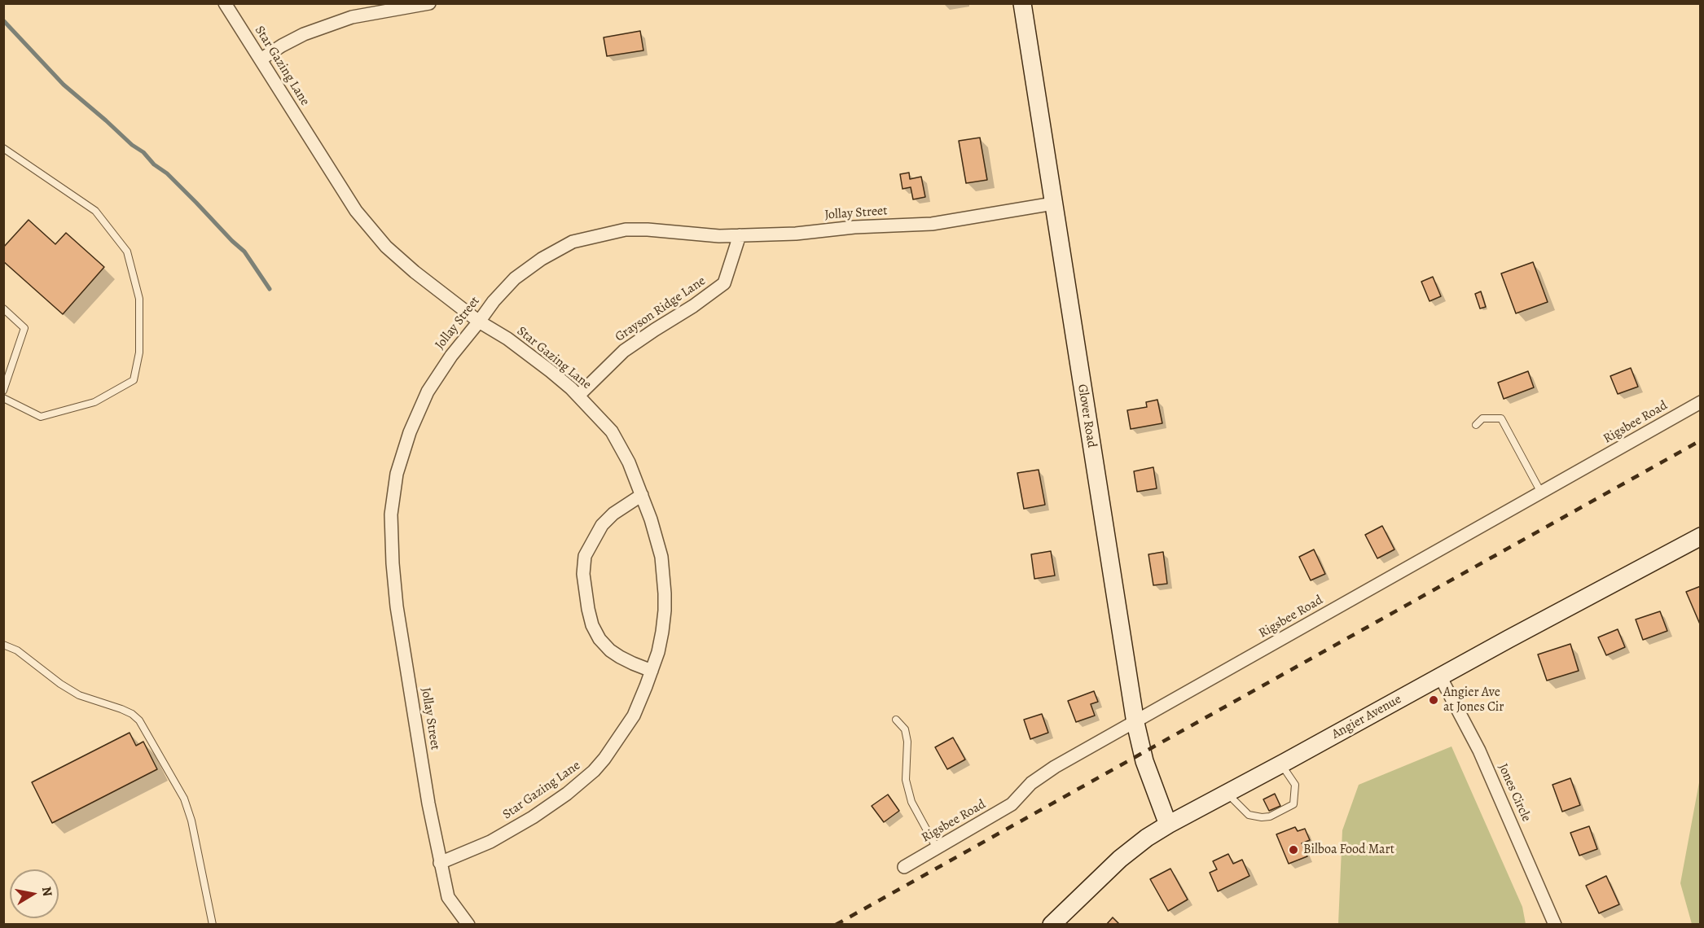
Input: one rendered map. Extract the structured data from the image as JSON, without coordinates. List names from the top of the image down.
{
  "streets": {
    "street": [
      "Star Gazing Lane",
      "Jollay Street",
      "Grayson Ridge Lane",
      "Glover Road",
      "Rigsbee Road",
      "Angier Avenue",
      "Jones Circle"
    ]
  },
  "crossings": [
    ["Star Gazing Lane", "Jollay Street"],
    ["Star Gazing Lane", "Grayson Ridge Lane"],
    ["Jollay Street", "Grayson Ridge Lane"],
    ["Jollay Street", "Glover Road"],
    ["Glover Road", "Rigsbee Road"],
    ["Glover Road", "Angier Avenue"],
    ["Angier Avenue", "Jones Circle"]
  ],
  "places": ["Angier Ave at Jones Cir", "Bilboa Food Mart"],
  "north": "right"
}
